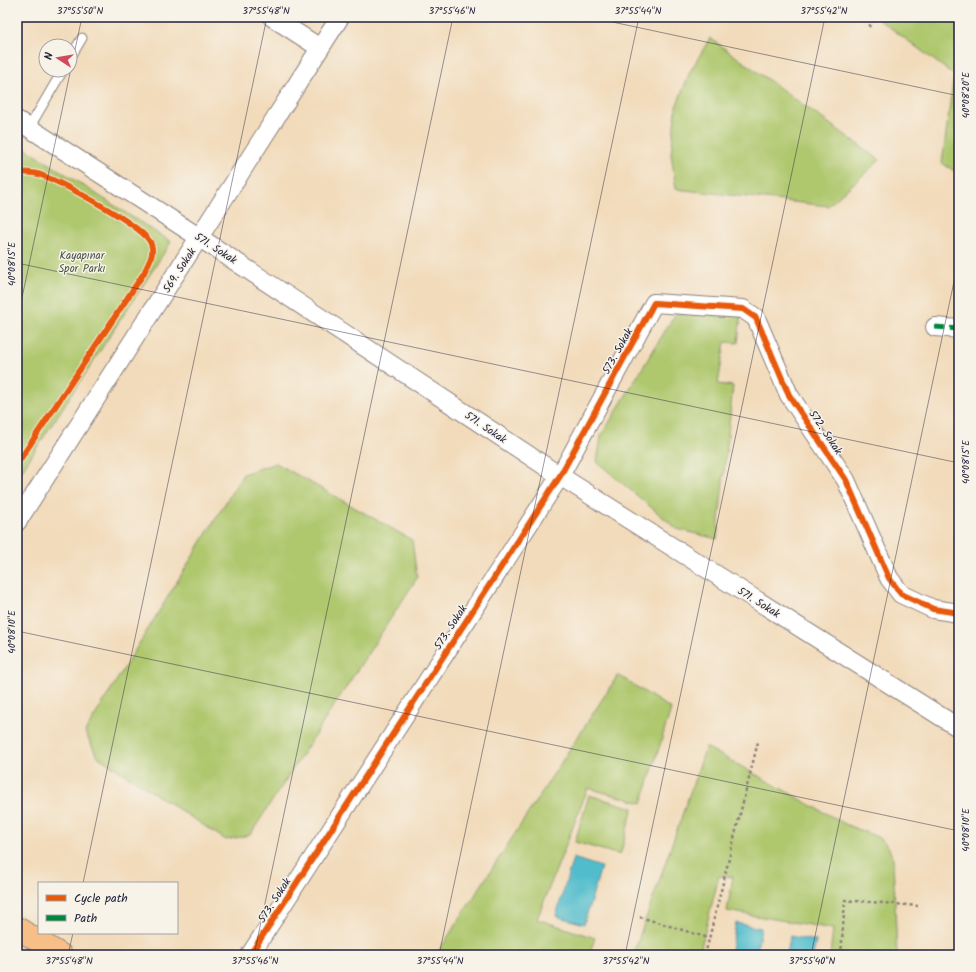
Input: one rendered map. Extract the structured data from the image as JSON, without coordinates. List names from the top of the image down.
{
  "streets": {
    "street": [
      "571. Sokak",
      "569. Sokak",
      "573. Sokak",
      "572. Sokak"
    ]
  },
  "crossings": [
    ["571. Sokak", "569. Sokak"],
    ["571. Sokak", "573. Sokak"],
    ["573. Sokak", "572. Sokak"]
  ],
  "parks": ["Kayapınar Spor Parkı"],
  "legend": ["Cycle path", "Path"],
  "north": "left",
  "coordinates": [
    "37°55'50\"N",
    "37°55'48\"N",
    "37°55'46\"N",
    "37°55'44\"N",
    "37°55'42\"N",
    "40°08'20\"E",
    "40°08'15\"E",
    "40°08'10\"E",
    "37°55'40\"N"
  ]
}
